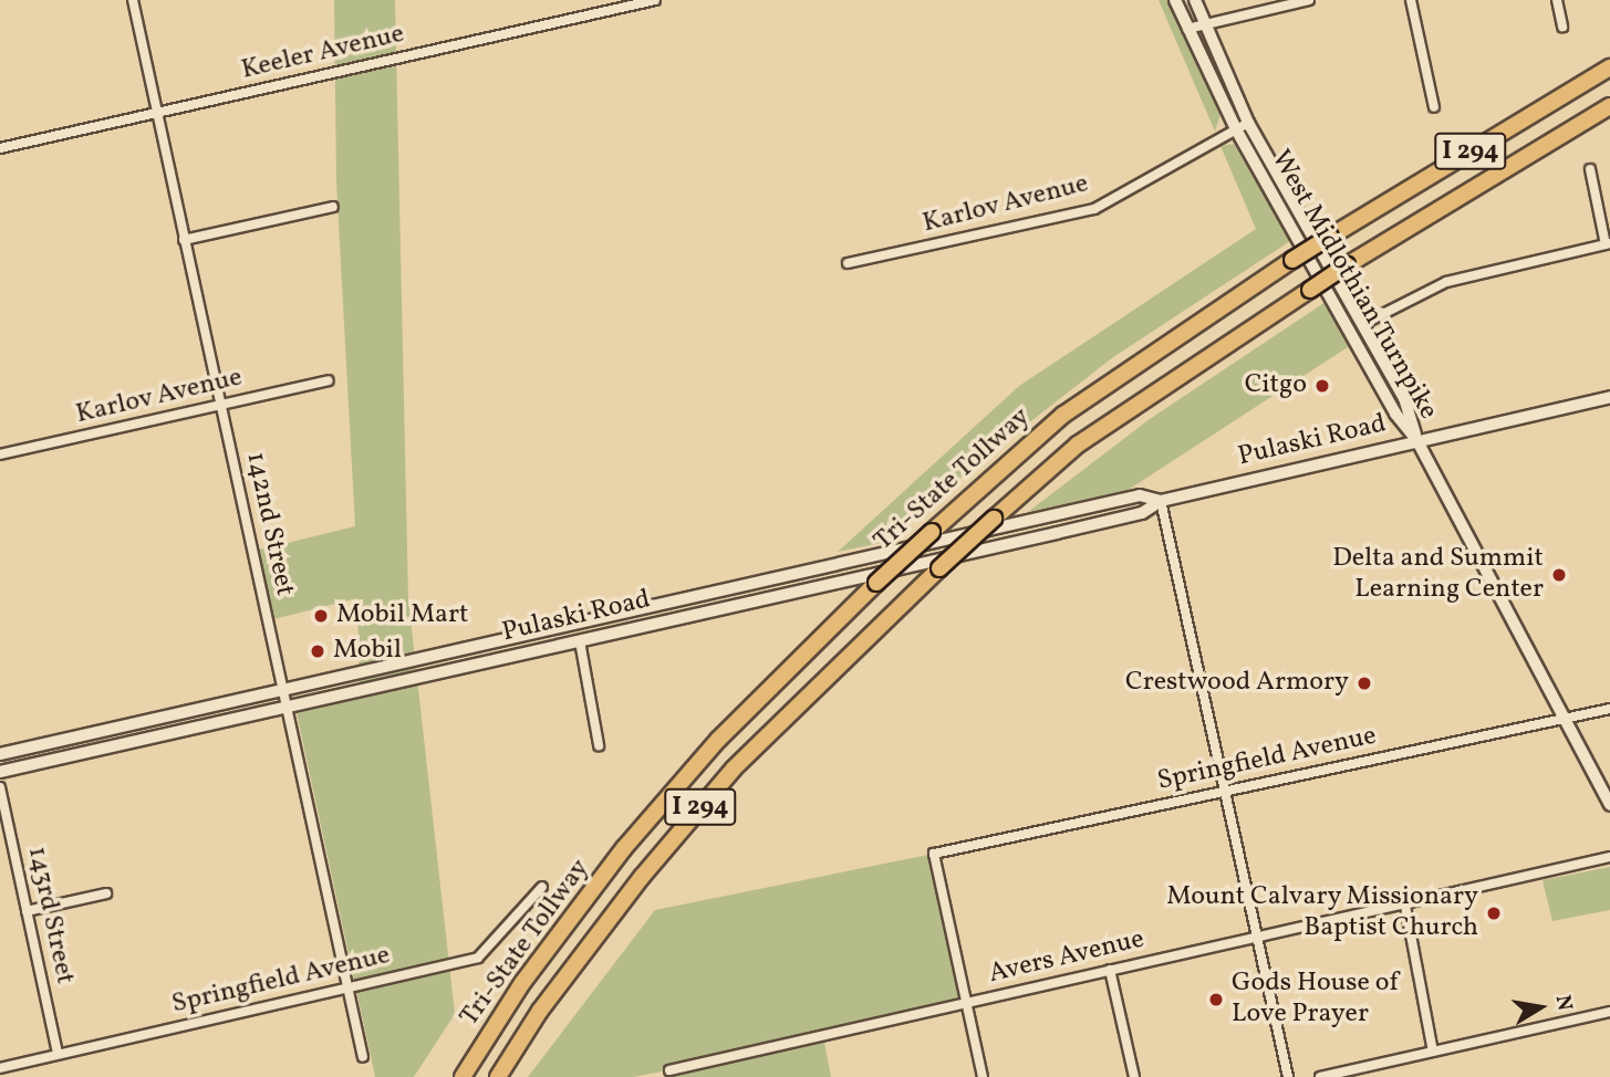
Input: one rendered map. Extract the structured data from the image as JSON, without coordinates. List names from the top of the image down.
{
  "streets": {
    "highway": ["I 294", "Tri-State Tollway"],
    "main road": ["West Midlothian Turnpike", "Pulaski Road"],
    "street": [
      "Keeler Avenue",
      "Karlov Avenue",
      "142nd Street",
      "Springfield Avenue",
      "143rd Street",
      "Avers Avenue"
    ]
  },
  "crossings": [
    ["Keeler Avenue", "142nd Street"],
    ["Karlov Avenue", "West Midlothian Turnpike"],
    ["Karlov Avenue", "142nd Street"],
    ["West Midlothian Turnpike", "Pulaski Road"],
    ["Pulaski Road", "142nd Street"],
    ["142nd Street", "Springfield Avenue"],
    ["Springfield Avenue", "143rd Street"],
    ["Springfield Avenue", "Avers Avenue"]
  ],
  "places": [
    "Citgo",
    "Delta and Summit Learning Center",
    "Mobil Mart",
    "Mobil",
    "Crestwood Armory",
    "Mount Calvary Missionary Baptist Church",
    "Gods House of Love Prayer"
  ],
  "north": "right"
}
